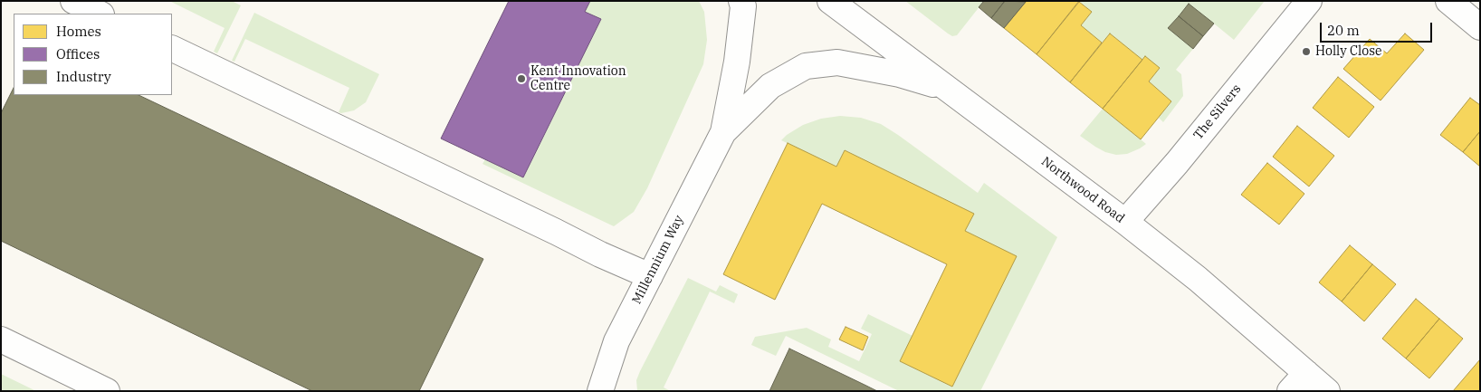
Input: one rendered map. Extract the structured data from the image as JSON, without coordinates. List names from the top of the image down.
{
  "streets": {
    "street": ["The Silvers", "Northwood Road", "Millennium Way"]
  },
  "crossings": [
    ["The Silvers", "Northwood Road"],
    ["Northwood Road", "Millennium Way"]
  ],
  "places": ["Holly Close", "Kent Innovation Centre"],
  "legend": ["Homes", "Offices", "Industry"],
  "scale_bar": "20 m"
}
